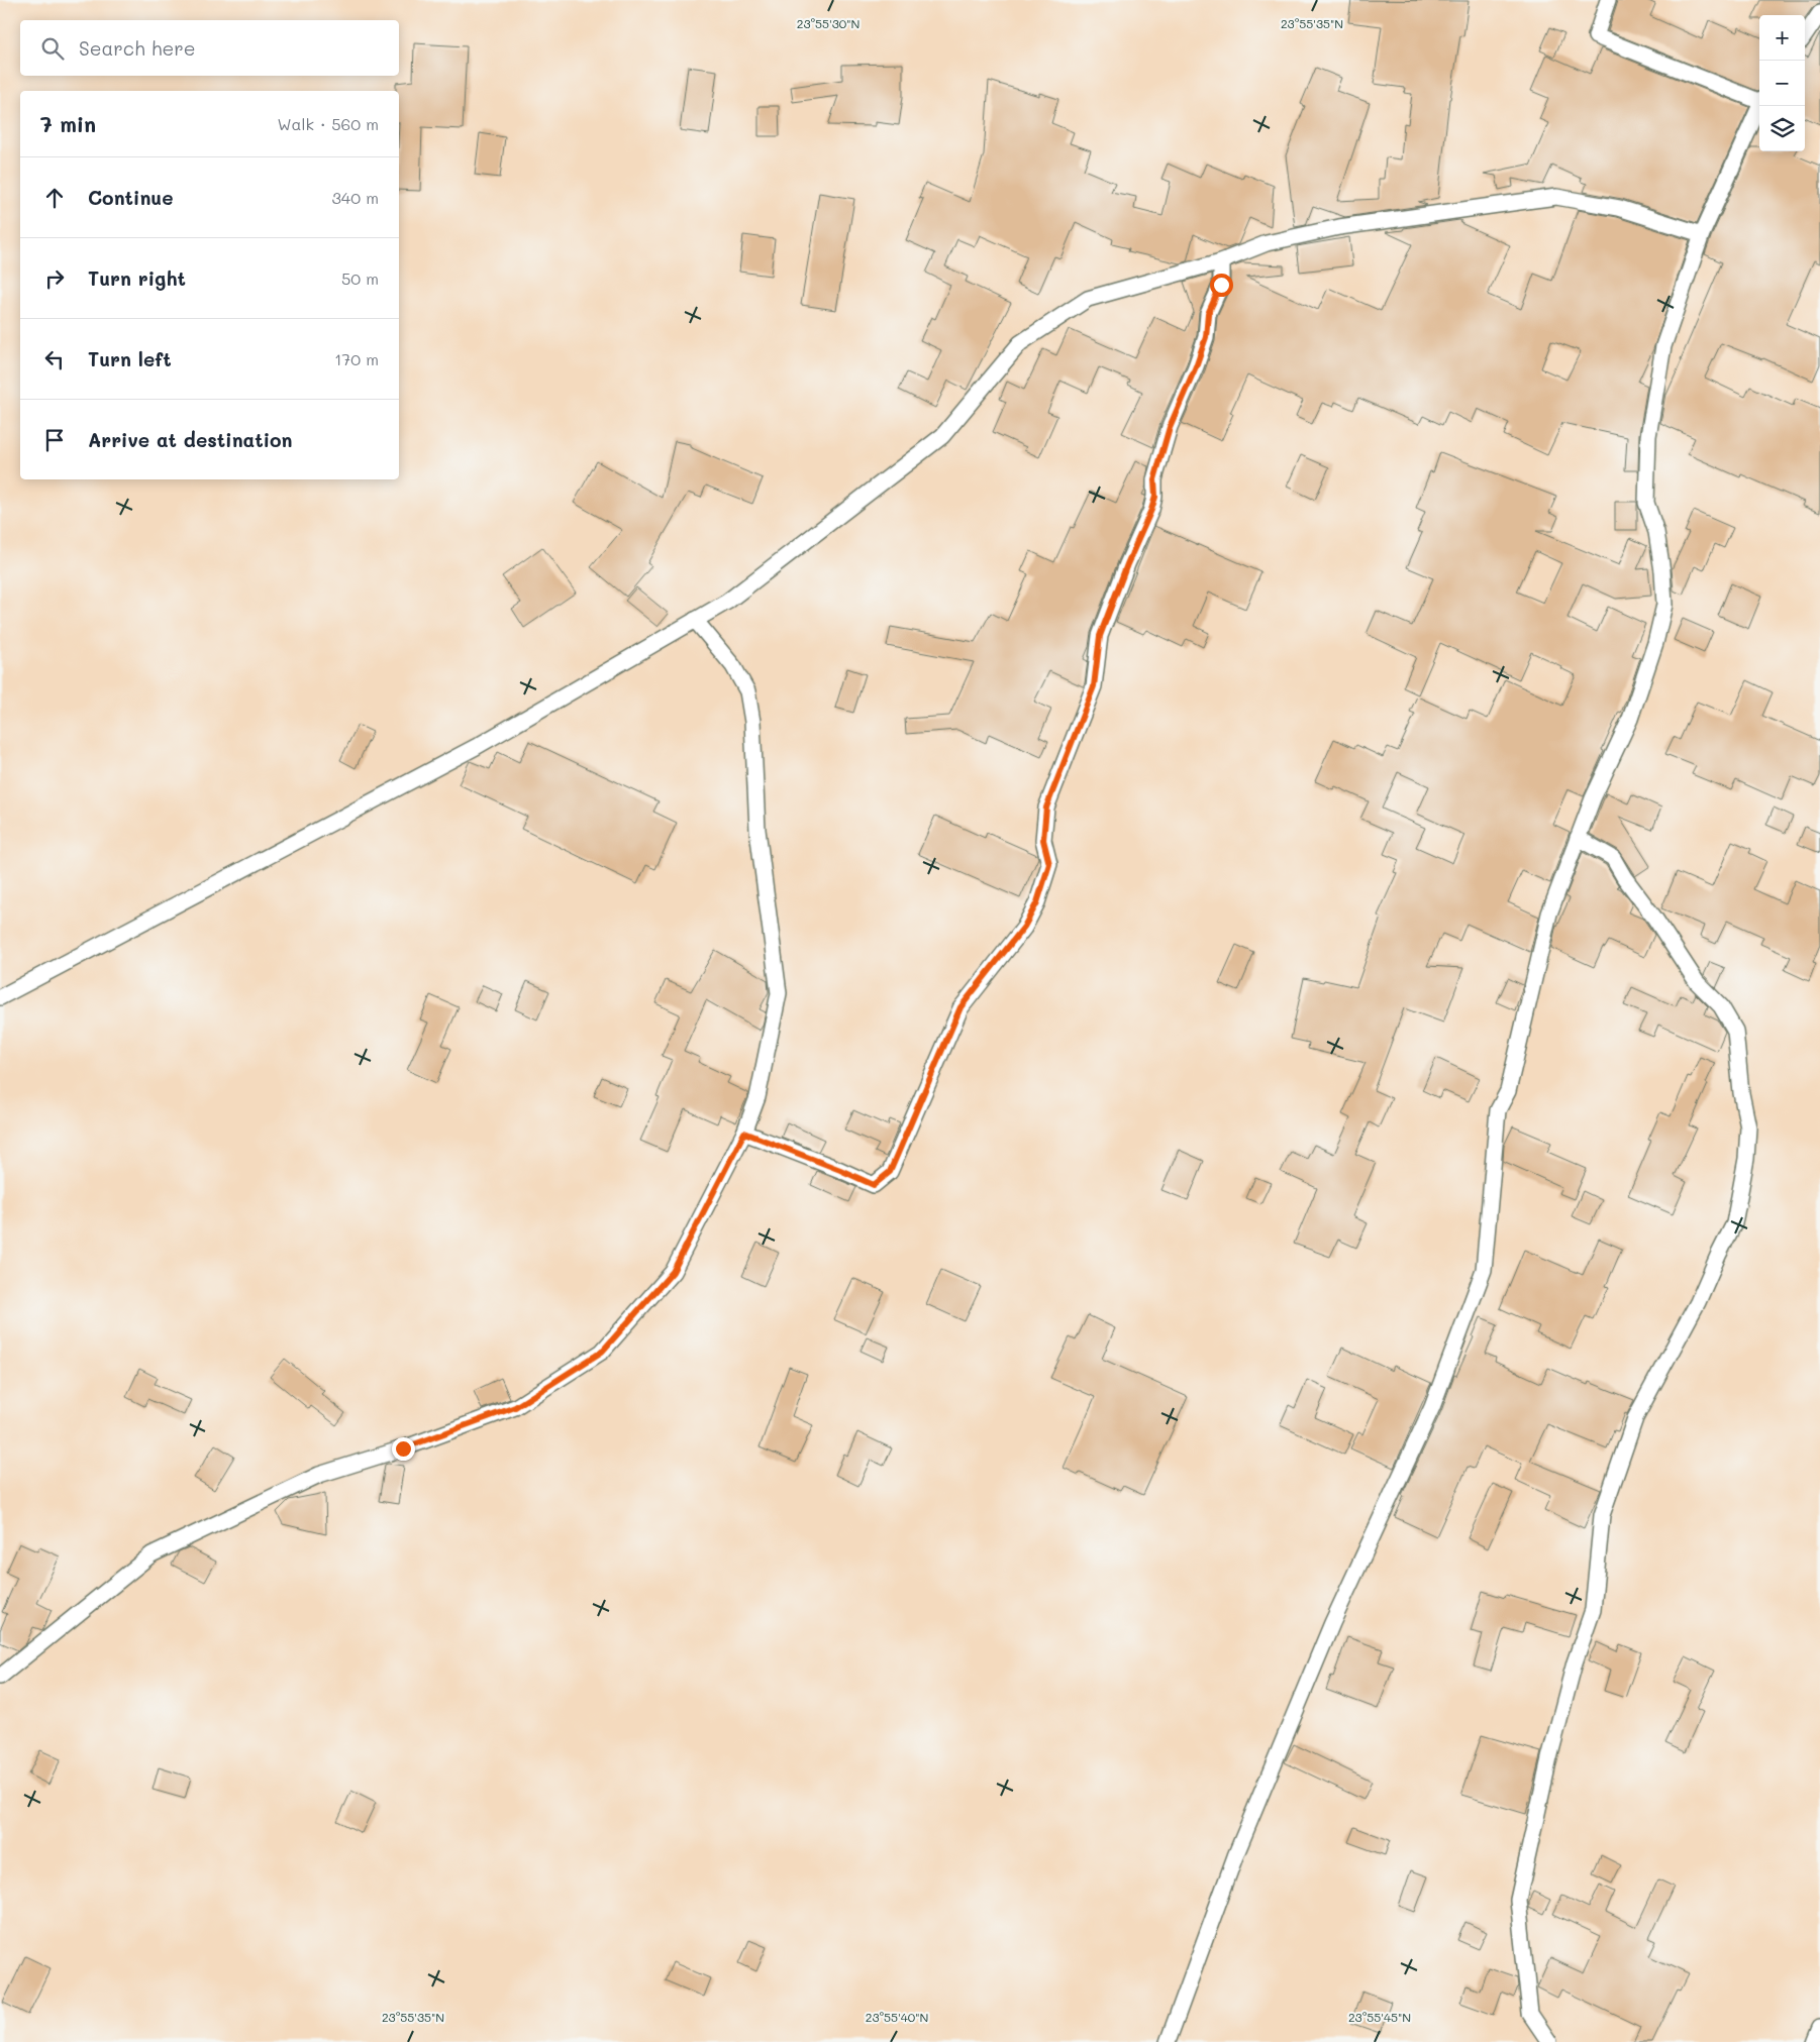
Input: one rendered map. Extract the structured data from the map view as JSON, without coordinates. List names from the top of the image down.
{
  "page": {
    "map_buttons": ["+", "−"],
    "search": "Search here",
    "heading": ["7 min", "Walk · 560 m"],
    "list": [
      ["Continue", "340 m"],
      ["Turn right", "50 m"],
      ["Turn left", "170 m"],
      "Arrive at destination"
    ]
  },
  "coordinates": [
    "23°55'35\"N",
    "23°55'30\"N",
    "23°55'40\"N",
    "23°55'45\"N"
  ]
}
